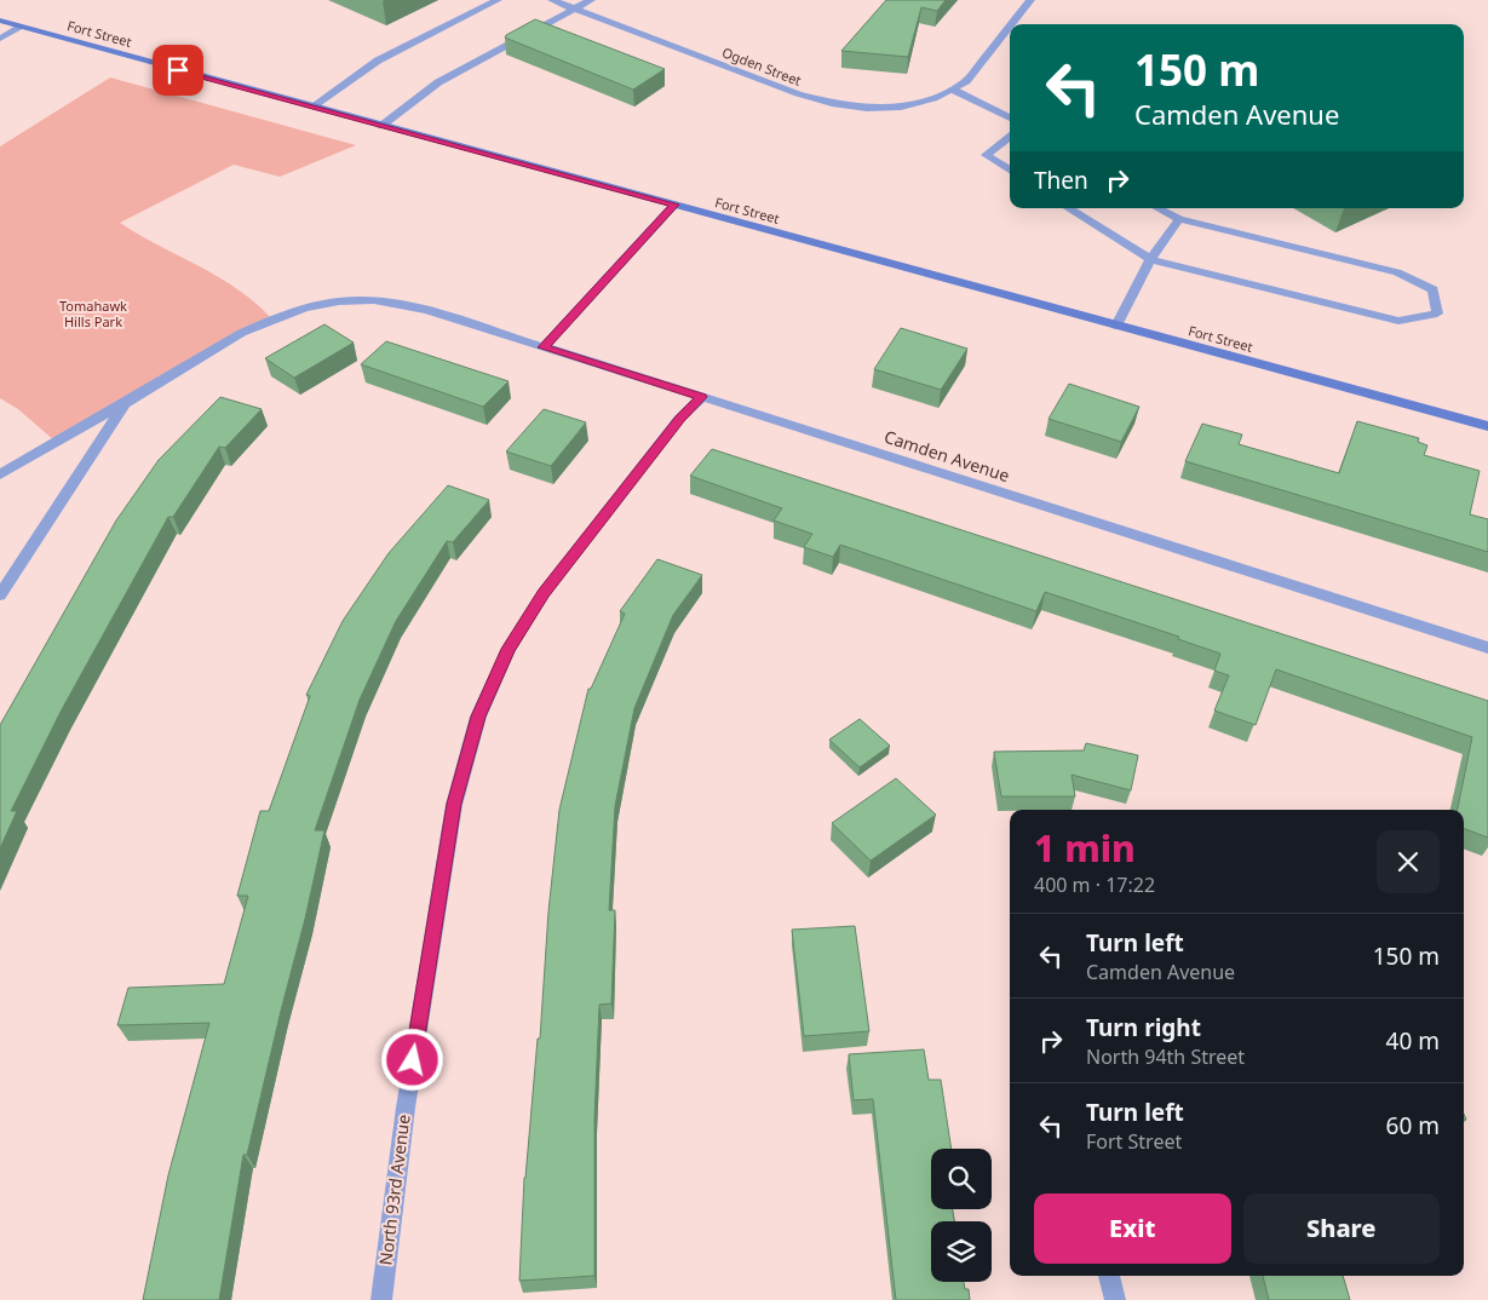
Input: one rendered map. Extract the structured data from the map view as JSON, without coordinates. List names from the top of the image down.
{
  "streets": {
    "main road": ["Fort Street"],
    "street": ["Ogden Street", "Camden Avenue", "North 93rd Avenue"]
  },
  "crossings": [
    ["Camden Avenue", "North 93rd Avenue"]
  ],
  "parks": ["Tomahawk Hills Park"],
  "page": {
    "turn": ["150 m", "Camden Avenue"],
    "then": "Then",
    "heading": ["1 min", "400 m · 17:22"],
    "list": [
      {
        "name": "Turn left",
        "note": "Camden Avenue",
        "value": "150 m"
      },
      {
        "name": "Turn right",
        "note": "North 94th Street",
        "value": "40 m"
      },
      {
        "name": "Turn left",
        "note": "Fort Street",
        "value": "60 m"
      }
    ],
    "buttons": ["Exit", "Share"]
  }
}
